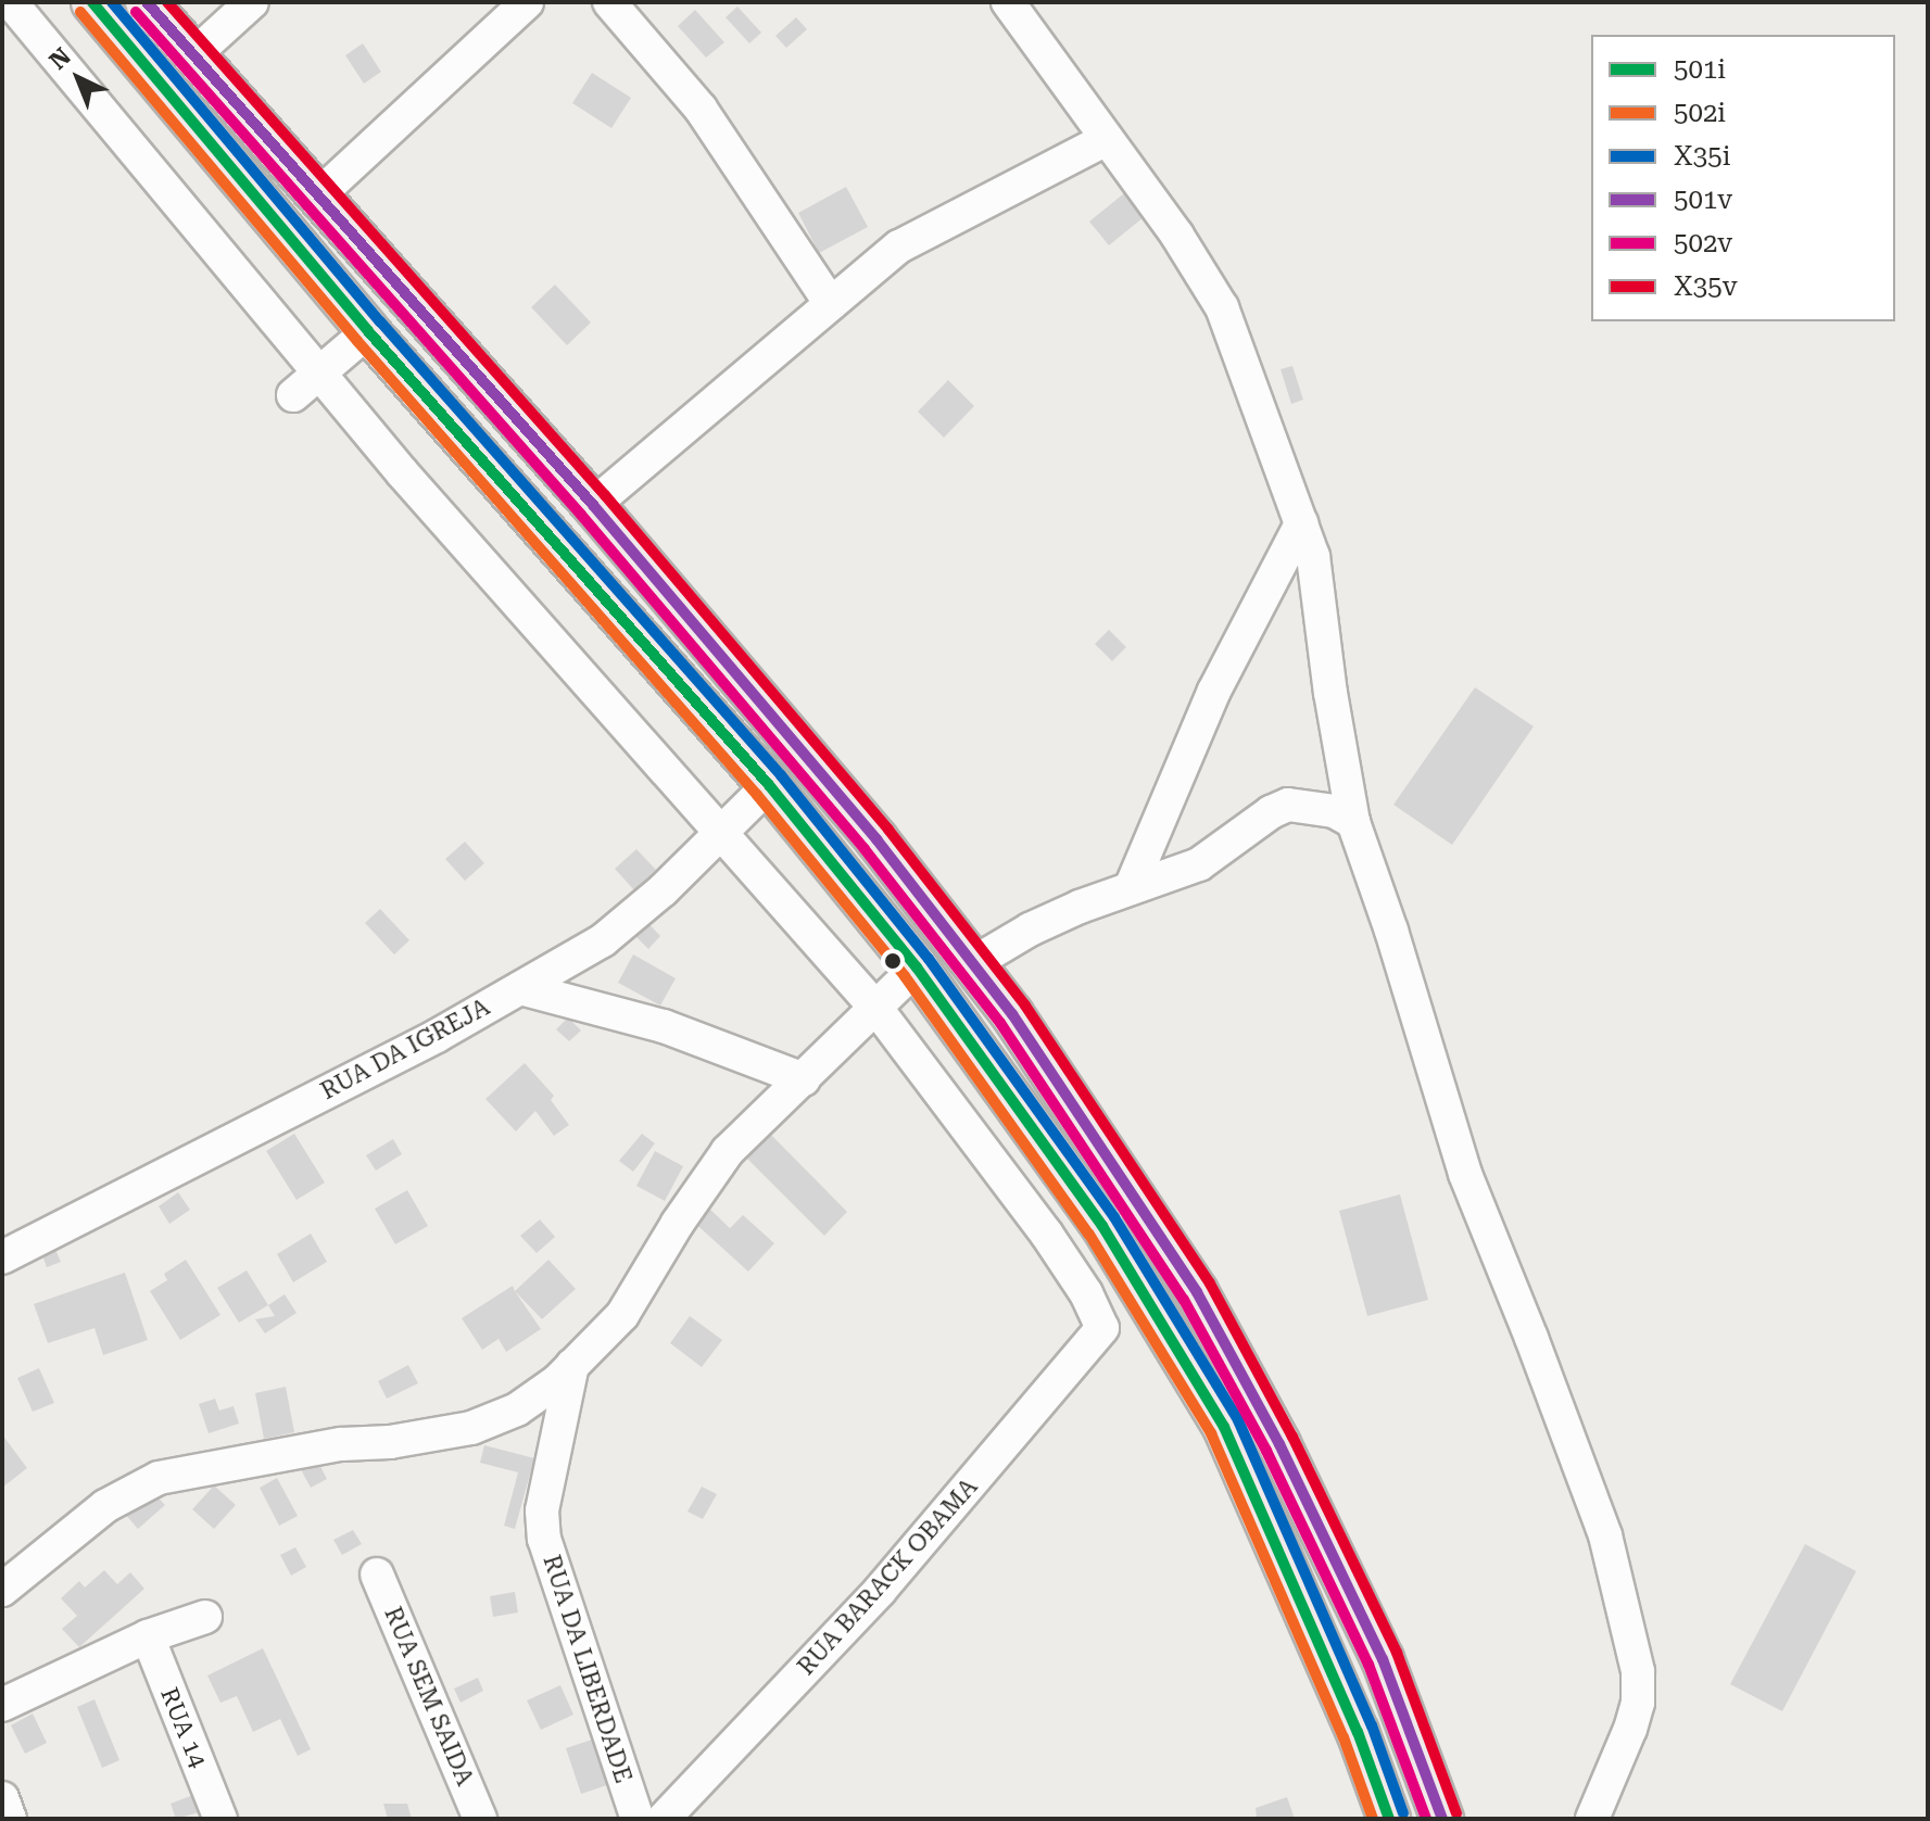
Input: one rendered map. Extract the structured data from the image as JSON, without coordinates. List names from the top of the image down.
{
  "streets": {
    "street": [
      "RUA DA IGREJA",
      "RUA BARACK OBAMA",
      "RUA DA LIBERDADE",
      "RUA SEM SAIDA",
      "RUA 14"
    ]
  },
  "lines": [
    "transit line 501i",
    "transit line X35i",
    "transit line 501v",
    "transit line X35v",
    "transit line 502i",
    "transit line 502v"
  ],
  "legend": [
    "501i",
    "502i",
    "X35i",
    "501v",
    "502v",
    "X35v"
  ],
  "north": "top left"
}
